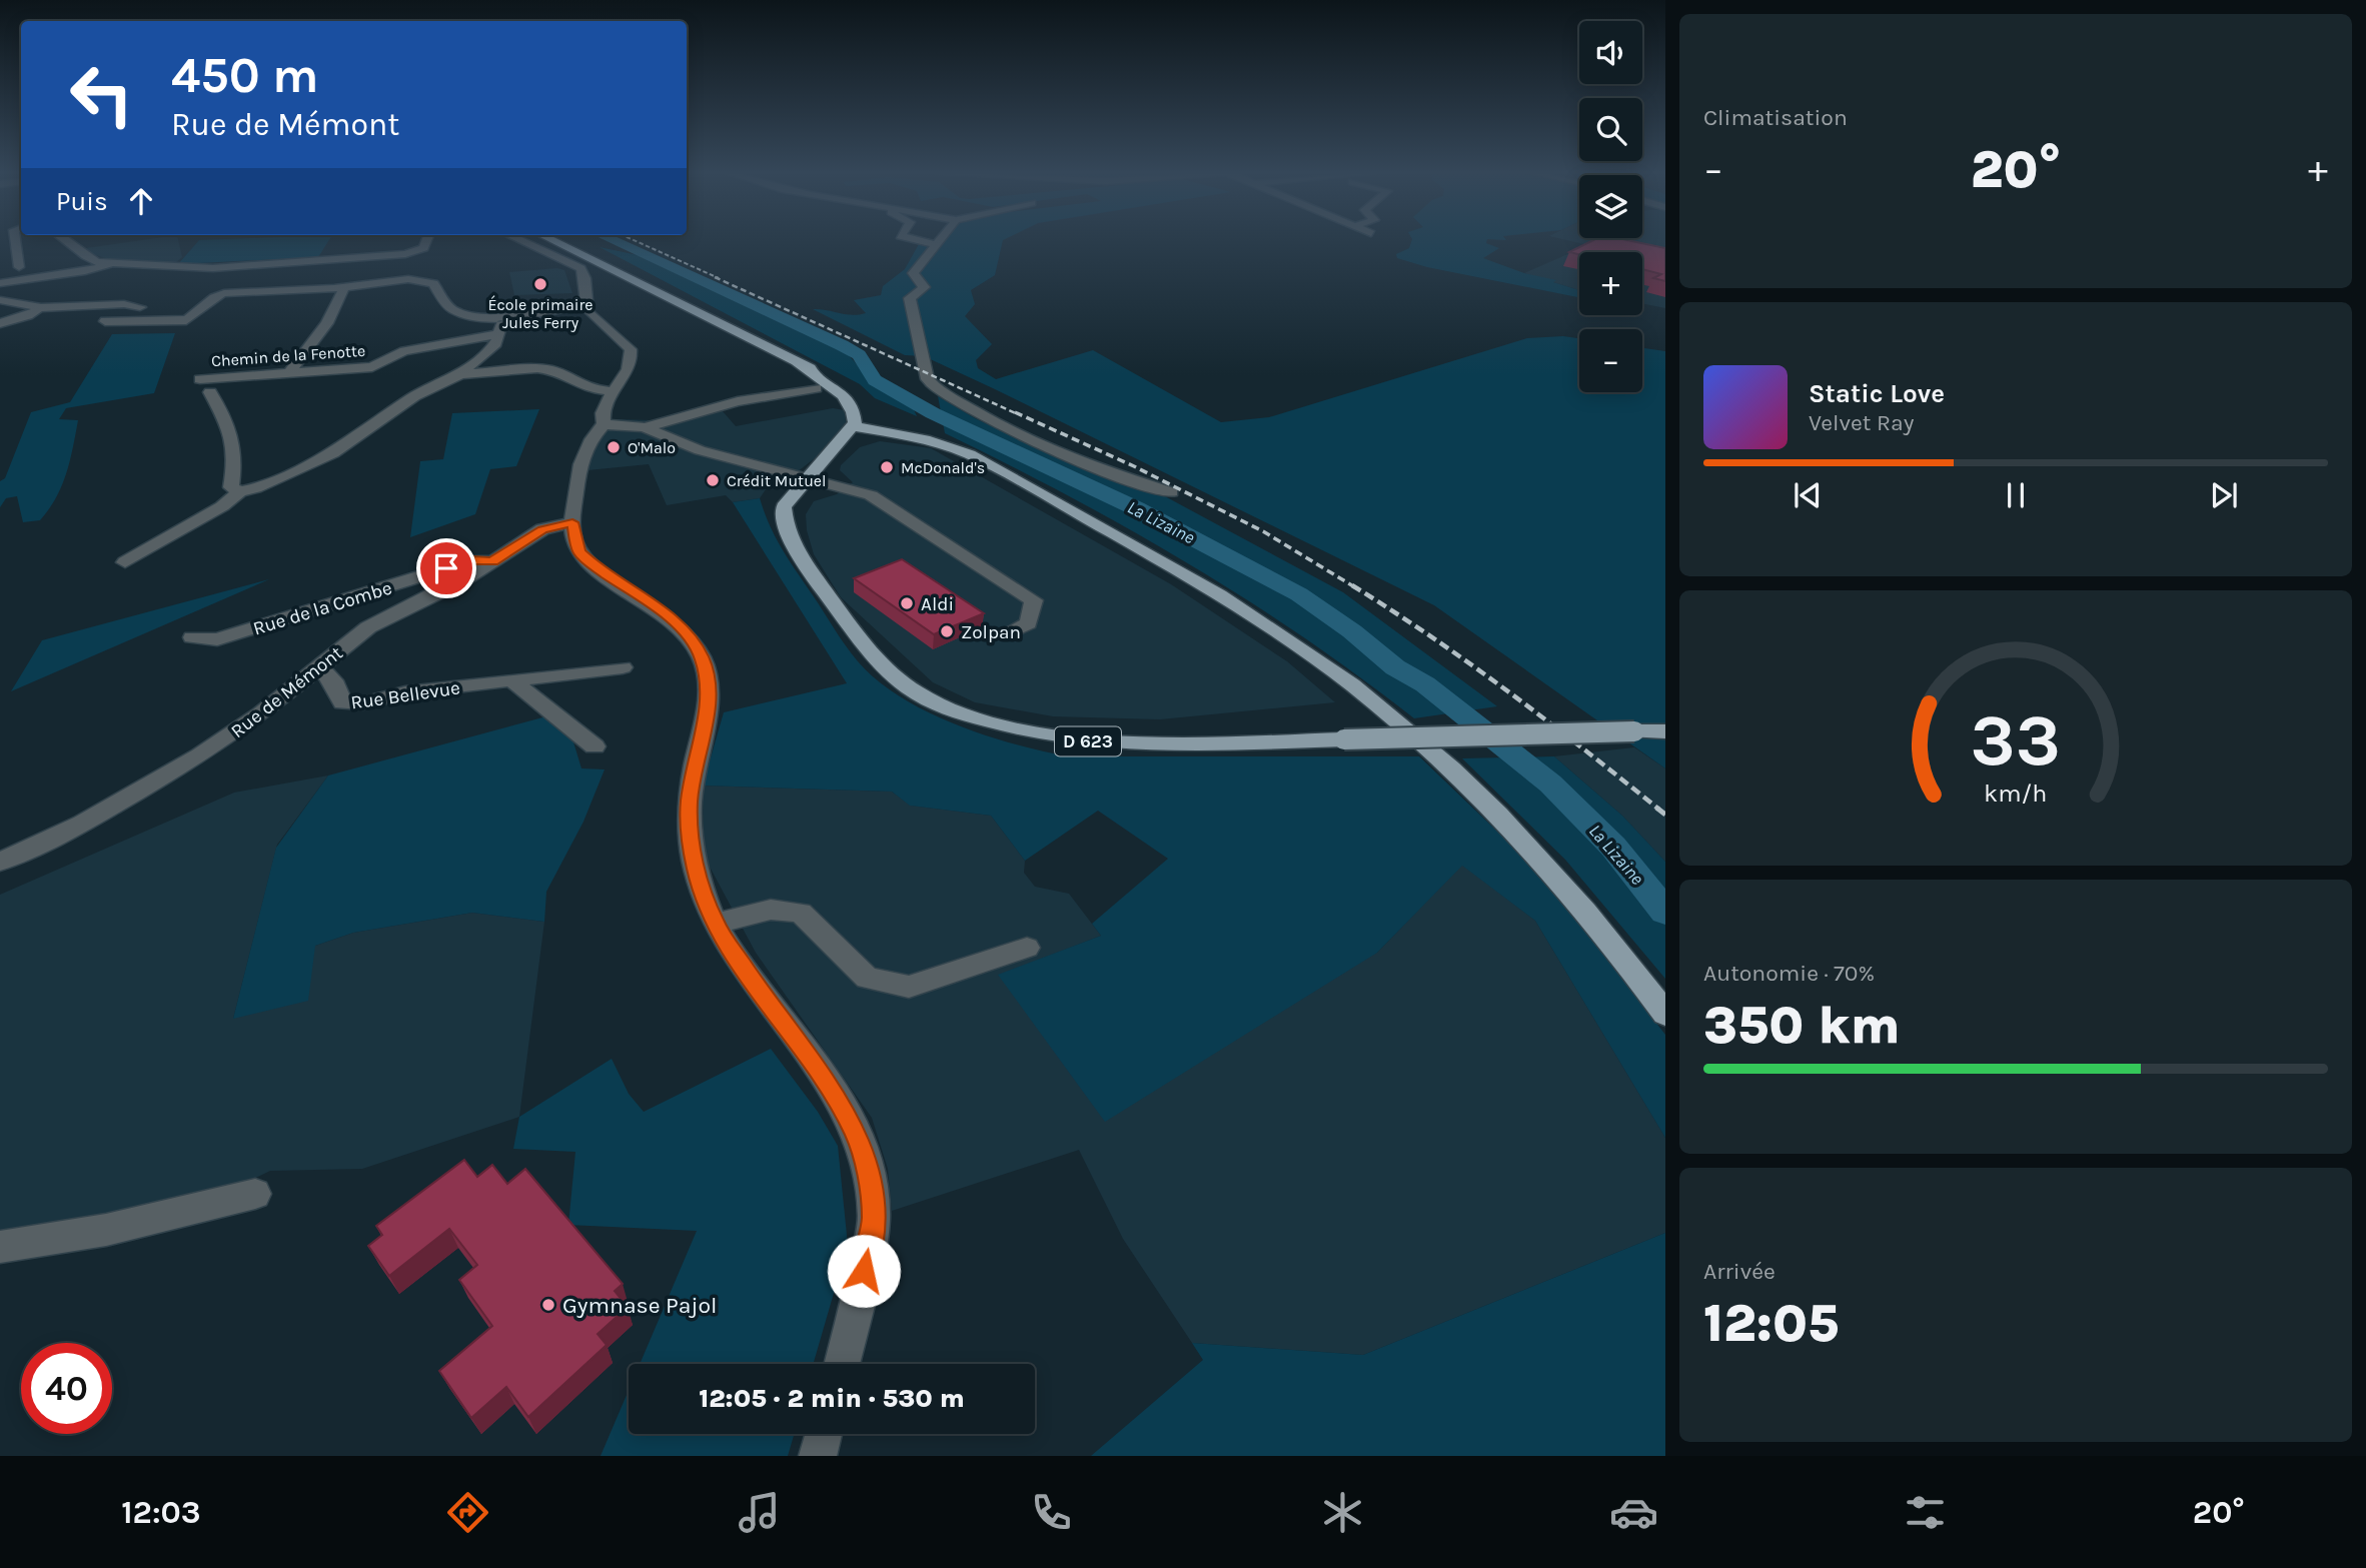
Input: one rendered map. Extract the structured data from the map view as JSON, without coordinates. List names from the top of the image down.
{
  "streets": {
    "main road": ["D 623"],
    "street": [
      "Chemin de la Fenotte",
      "Rue de la Combe",
      "Rue de Mémont",
      "Rue Bellevue"
    ]
  },
  "crossings": [
    ["Rue de la Combe", "Rue de Mémont"],
    ["Rue de Mémont", "Rue Bellevue"]
  ],
  "water": ["La Lizaine"],
  "places": [
    "École primaire Jules Ferry",
    "O'Malo",
    "McDonald's",
    "Crédit Mutuel",
    "Aldi",
    "Zolpan",
    "Gymnase Pajol"
  ],
  "page": {
    "tile": [
      "Climatisation",
      ["Autonomie · 70%", "350 km"],
      ["Arrivée", "12:05"]
    ],
    "map_buttons": ["+", "−"],
    "turn": ["450 m", "Rue de Mémont"],
    "heat": ["−", "20°", "+"],
    "then": "Puis",
    "song": ["Static Love", "Velvet Ray"],
    "limit": "40",
    "trip": "12:05 · 2 min · 530 m",
    "tabs": ["12:03", "20°"],
    "gauge": ["33", "km/h"]
  }
}
